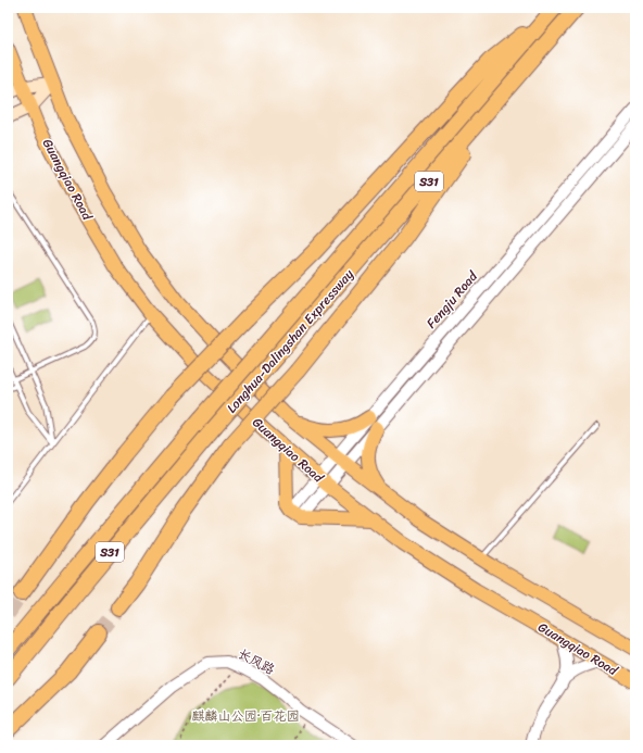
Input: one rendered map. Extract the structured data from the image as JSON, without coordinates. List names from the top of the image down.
{
  "streets": {
    "highway": ["S31", "Longhua-Dalingshan Expressway"],
    "main road": ["Guangqiao Road"],
    "street": ["Fengju Road", "长风路"]
  },
  "crossings": [
    ["Guangqiao Road", "Fengju Road"]
  ],
  "parks": ["麒麟山公园·百花园"]
}
